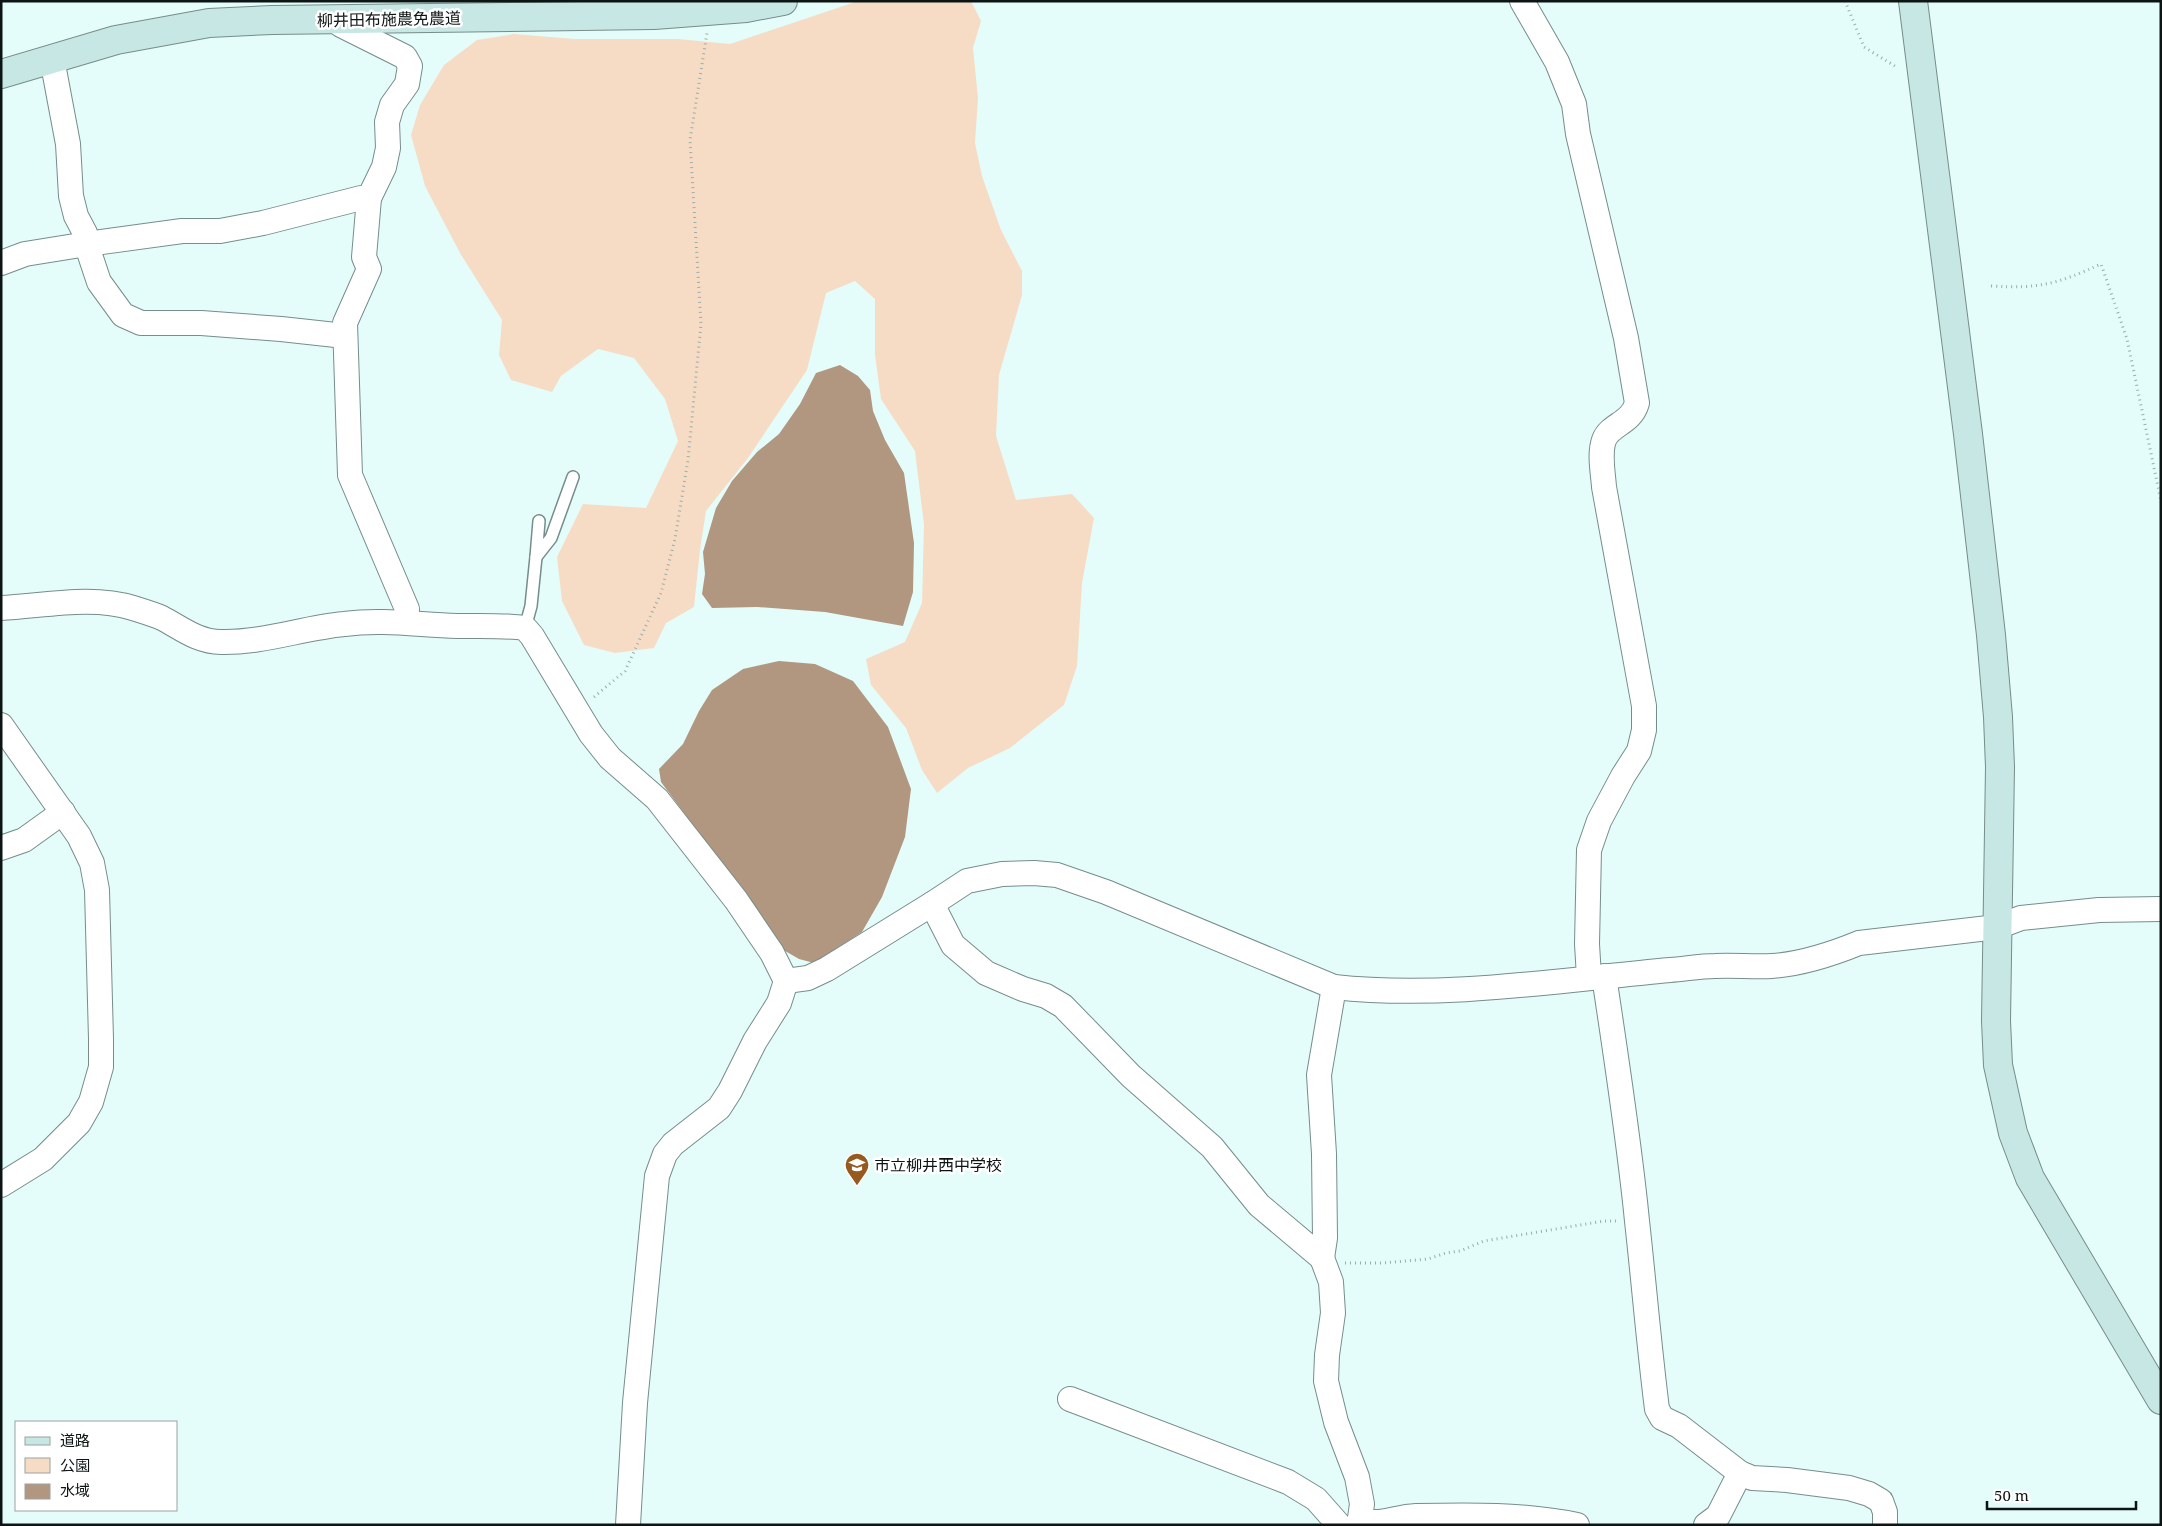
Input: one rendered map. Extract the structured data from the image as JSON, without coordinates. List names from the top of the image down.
{
  "streets": {
    "street": ["柳井田布施農免農道"]
  },
  "places": {
    "school or university": ["市立柳井西中学校"]
  },
  "legend": ["道路", "公園", "水域"],
  "scale_bar": "50 m"
}
